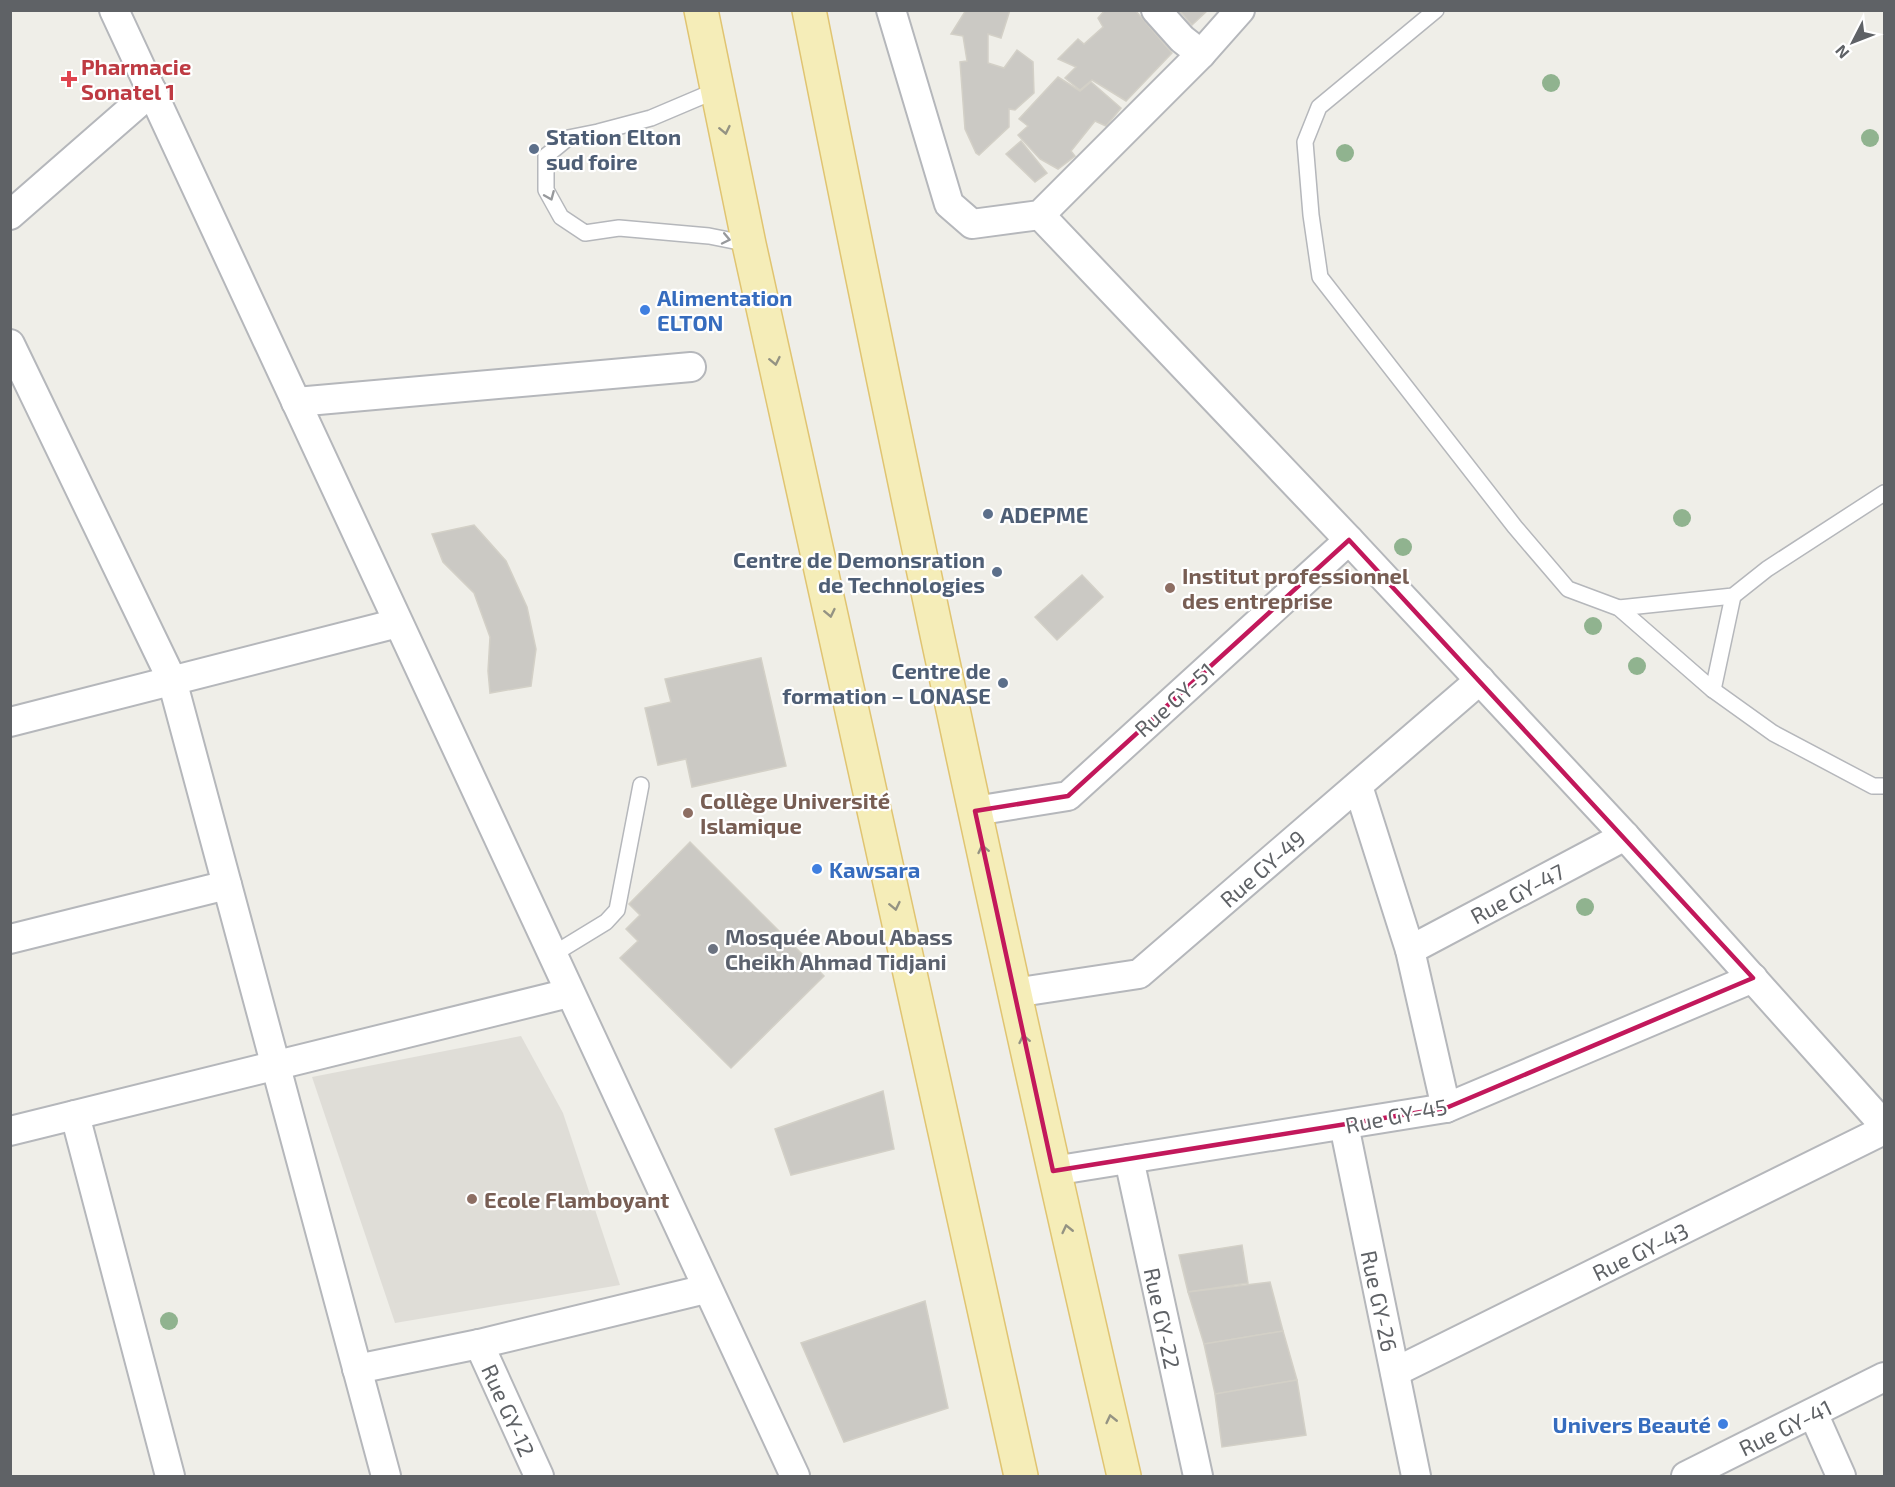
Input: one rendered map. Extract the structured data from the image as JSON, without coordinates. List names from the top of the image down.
{
  "streets": {
    "street": [
      "Rue GY-51",
      "Rue GY-49",
      "Rue GY-47",
      "Rue GY-45",
      "Rue GY-43",
      "Rue GY-26",
      "Rue GY-22",
      "Rue GY-12",
      "Rue GY-41"
    ]
  },
  "crossings": [
    ["Rue GY-45", "Rue GY-26"],
    ["Rue GY-45", "Rue GY-22"],
    ["Rue GY-43", "Rue GY-26"]
  ],
  "places": {
    "health": ["Pharmacie Sonatel 1"],
    "other": [
      "Station Elton sud foire",
      "Alimentation ELTON",
      "ADEPME",
      "Centre de Demonsration de Technologies",
      "Institut professionnel des entreprise",
      "Centre de formation – LONASE",
      "Collège Université Islamique",
      "Kawsara",
      "Mosquée Aboul Abass Cheikh Ahmad Tidjani",
      "Ecole Flamboyant",
      "Univers Beauté"
    ]
  },
  "north": "bottom left"
}
